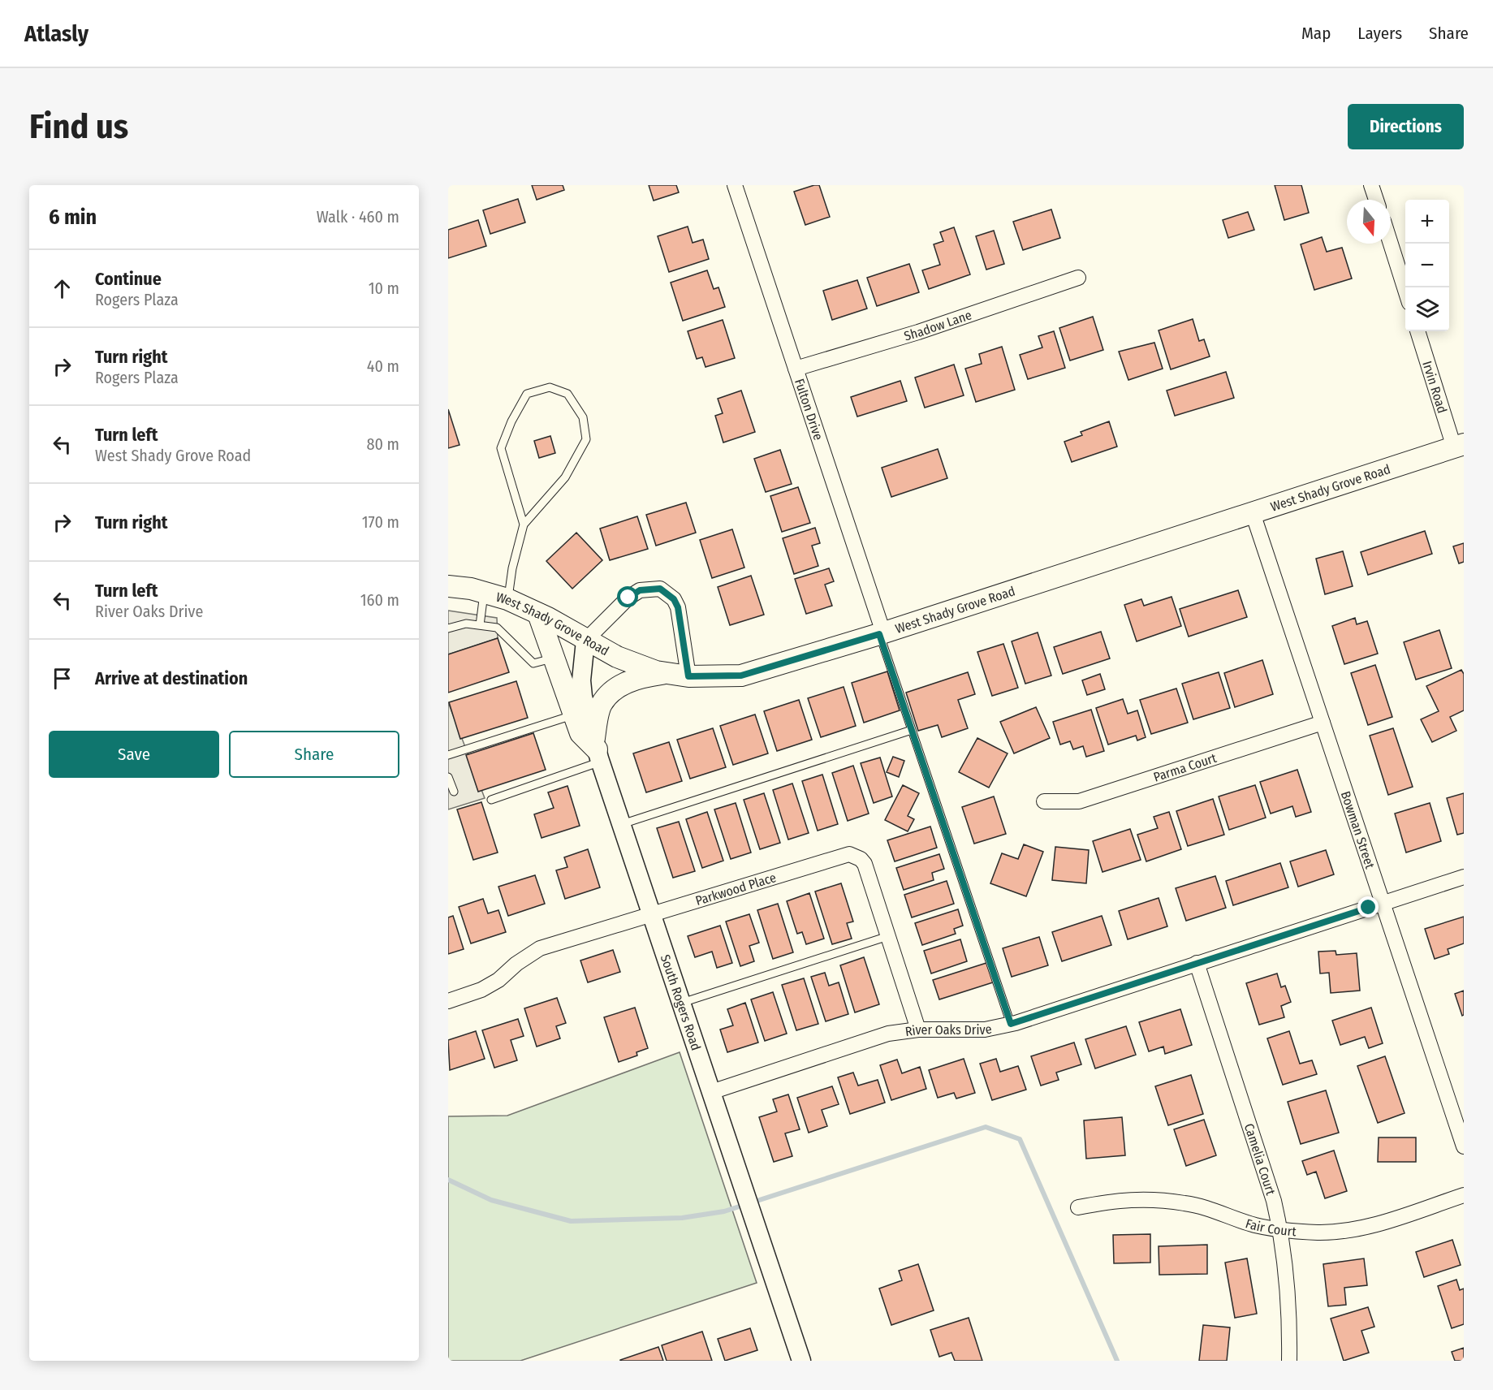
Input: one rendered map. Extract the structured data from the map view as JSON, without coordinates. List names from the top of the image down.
{
  "streets": {
    "main road": ["West Shady Grove Road"],
    "street": [
      "Shadow Lane",
      "Irvin Road",
      "Fulton Drive",
      "Parma Court",
      "Bowman Street",
      "Parkwood Place",
      "South Rogers Road",
      "River Oaks Drive",
      "Camelia Court",
      "Fair Court"
    ]
  },
  "crossings": [
    ["Shadow Lane", "Fulton Drive"],
    ["Irvin Road", "West Shady Grove Road"],
    ["Fulton Drive", "West Shady Grove Road"],
    ["West Shady Grove Road", "Bowman Street"],
    ["West Shady Grove Road", "South Rogers Road"],
    ["Parma Court", "Bowman Street"],
    ["Bowman Street", "River Oaks Drive"],
    ["Parkwood Place", "South Rogers Road"],
    ["Parkwood Place", "River Oaks Drive"],
    ["South Rogers Road", "River Oaks Drive"],
    ["River Oaks Drive", "Camelia Court"],
    ["Camelia Court", "Fair Court"]
  ],
  "north": "bottom",
  "page": {
    "header": "Atlasly",
    "nav": ["Map", "Layers", "Share"],
    "buttons": [
      "Directions",
      ["Save", "Share"]
    ],
    "title": "Find us",
    "heading": ["6 min", "Walk · 460 m"],
    "map_buttons": ["+", "−"],
    "list": [
      ["Continue", "Rogers Plaza", "10 m"],
      ["Turn right", "Rogers Plaza", "40 m"],
      ["Turn left", "West Shady Grove Road", "80 m"],
      ["Turn right", "170 m"],
      ["Turn left", "River Oaks Drive", "160 m"],
      "Arrive at destination"
    ]
  }
}
